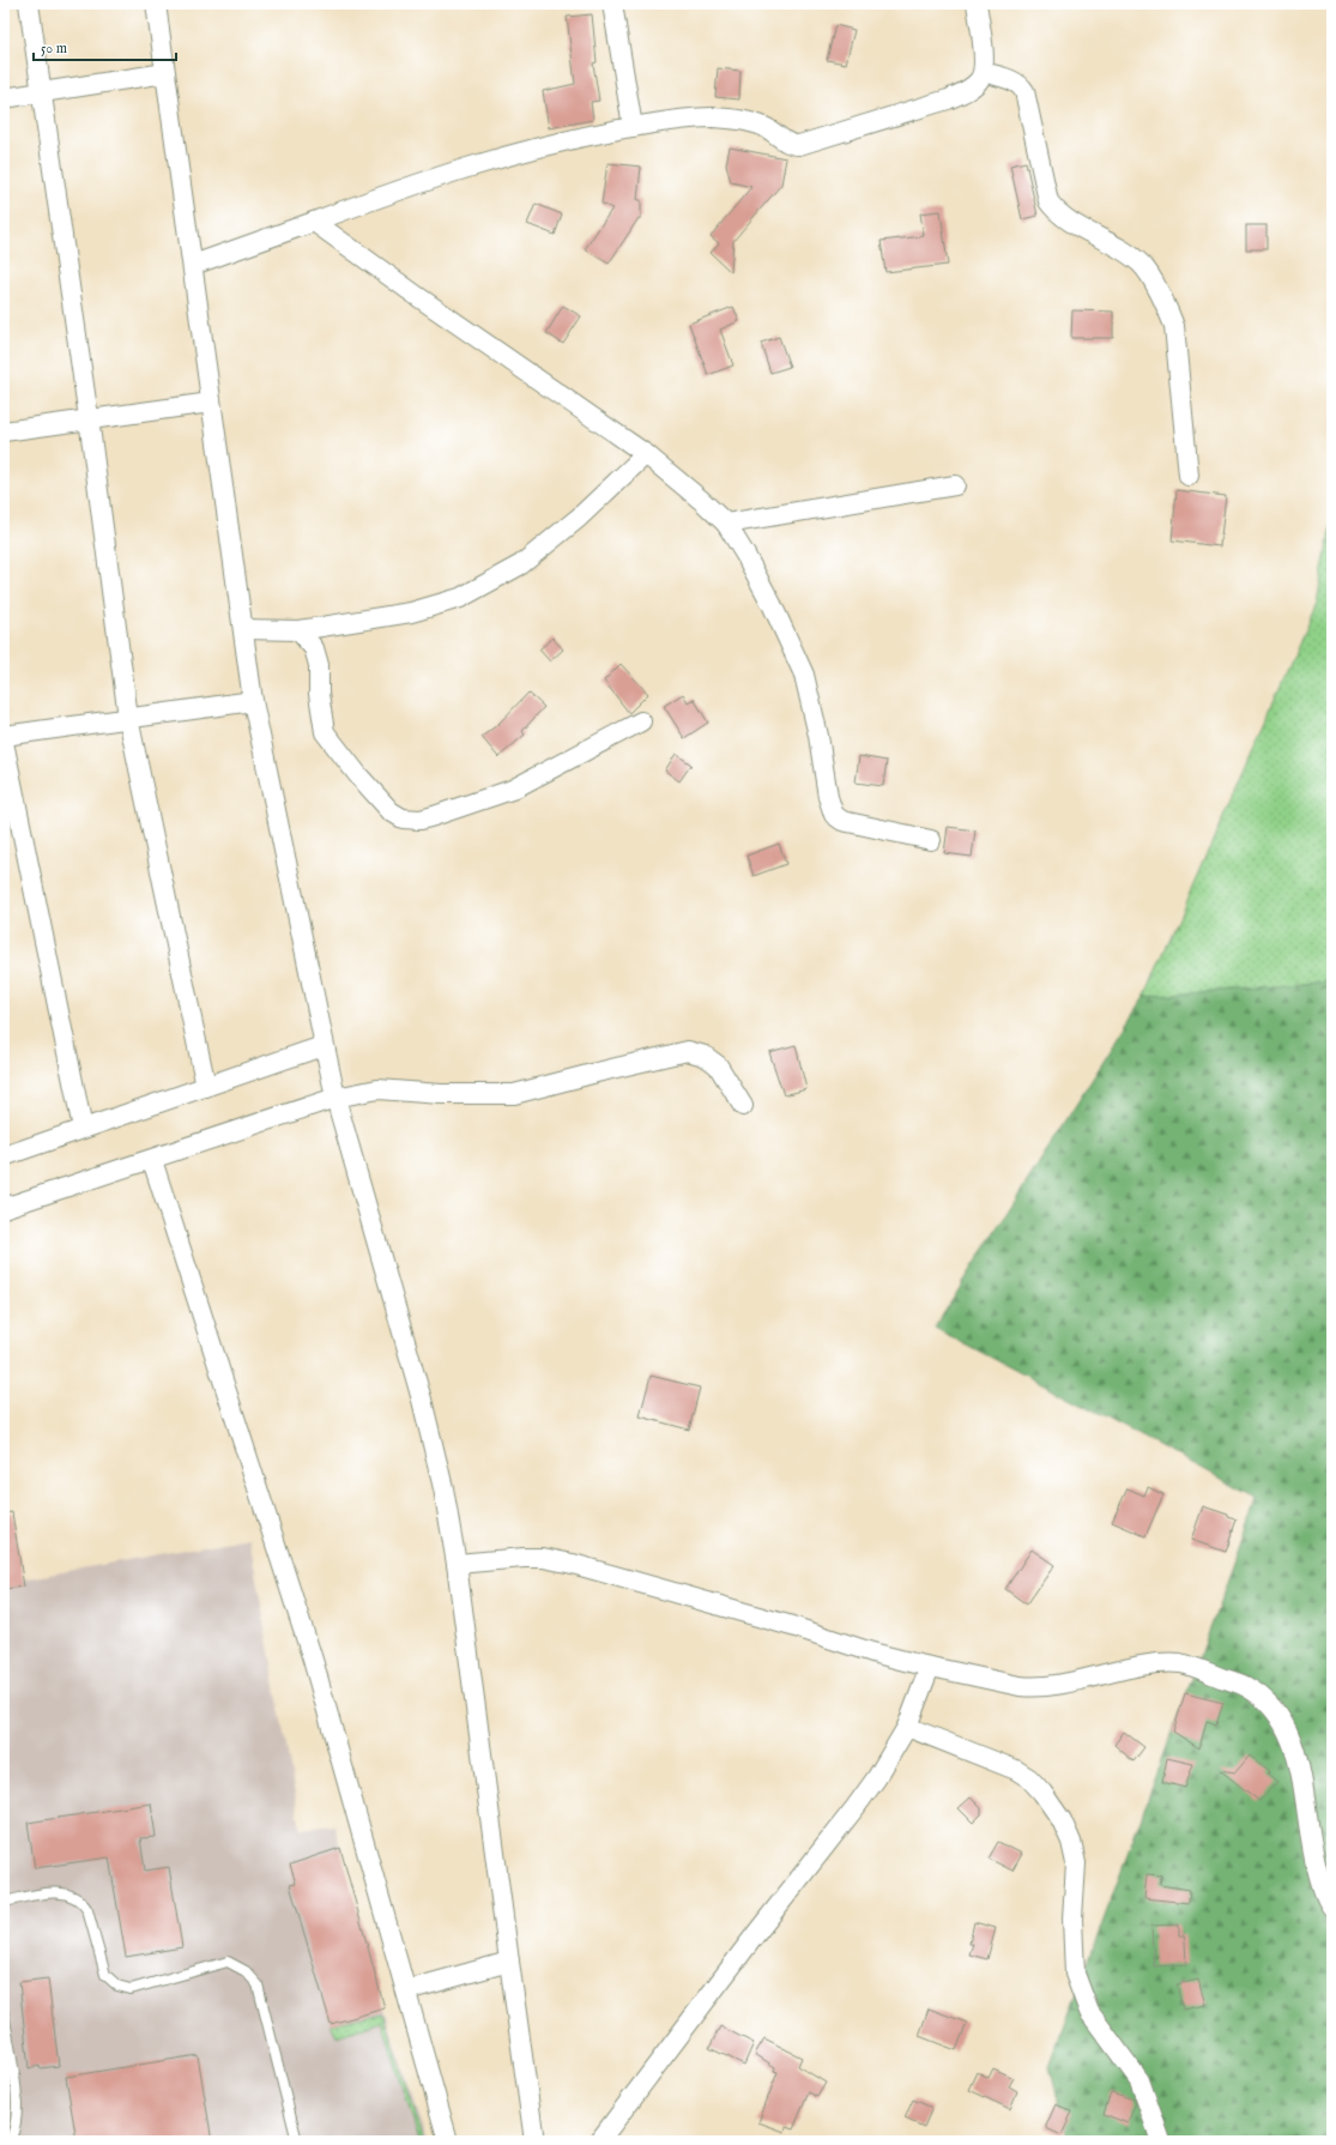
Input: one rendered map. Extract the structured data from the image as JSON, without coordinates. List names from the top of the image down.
{
  "scale_bar": "50 m"
}
